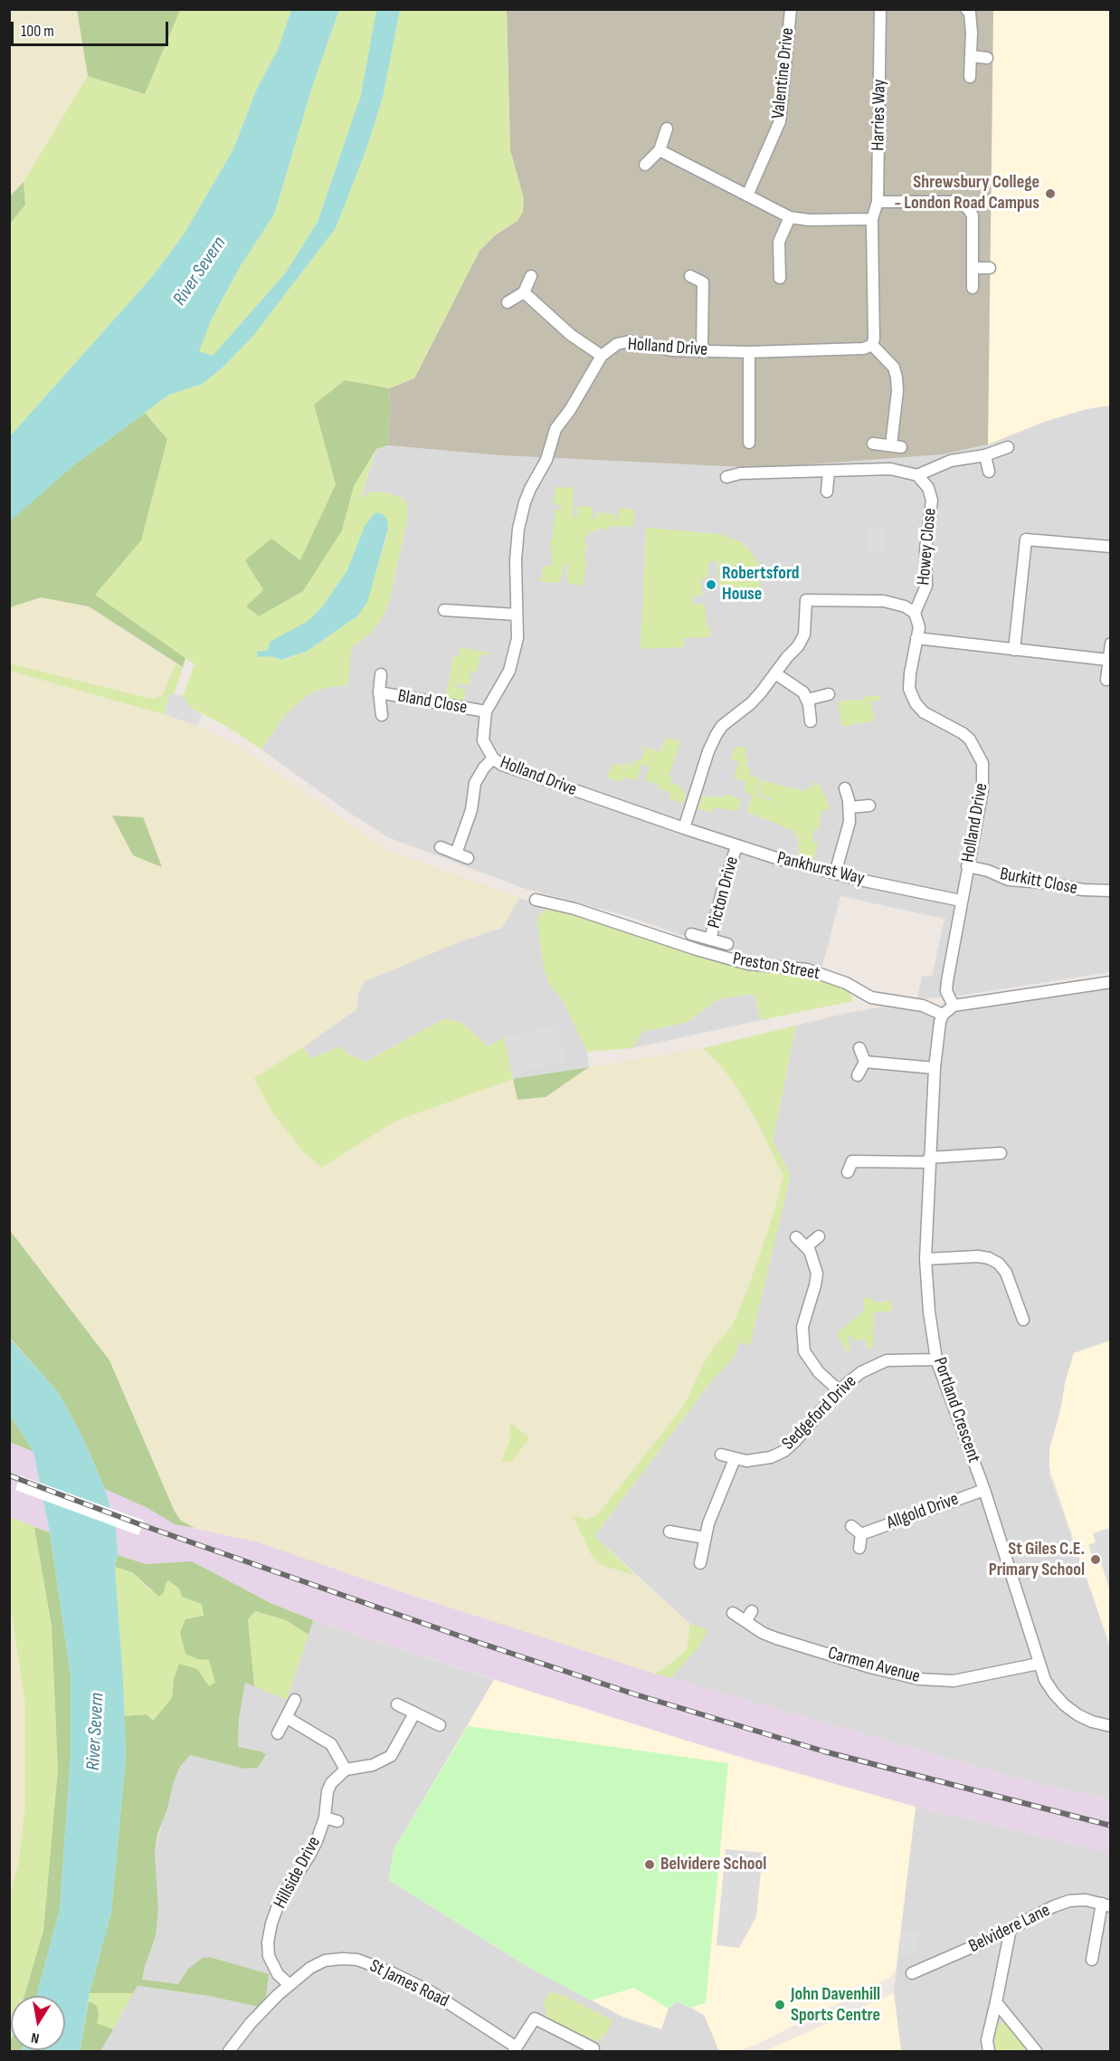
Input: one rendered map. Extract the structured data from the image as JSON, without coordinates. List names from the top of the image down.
{
  "streets": {
    "street": [
      "Valentine Drive",
      "Harries Way",
      "Holland Drive",
      "Howey Close",
      "Bland Close",
      "Pankhurst Way",
      "Burkitt Close",
      "Picton Drive",
      "Preston Street",
      "Portland Crescent",
      "Sedgeford Drive",
      "Allgold Drive",
      "Carmen Avenue",
      "Hillside Drive",
      "Belvidere Lane",
      "St James Road"
    ]
  },
  "crossings": [
    ["Holland Drive", "Howey Close"],
    ["Holland Drive", "Bland Close"],
    ["Holland Drive", "Pankhurst Way"],
    ["Holland Drive", "Burkitt Close"],
    ["Pankhurst Way", "Picton Drive"],
    ["Preston Street", "Portland Crescent"],
    ["Portland Crescent", "Sedgeford Drive"],
    ["Portland Crescent", "Allgold Drive"],
    ["Portland Crescent", "Carmen Avenue"],
    ["Hillside Drive", "St James Road"]
  ],
  "water": ["River Severn"],
  "places": [
    "Shrewsbury College - London Road Campus",
    "Robertsford House",
    "St Giles C.E. Primary School",
    "Belvidere School",
    "John Davenhill Sports Centre"
  ],
  "scale_bar": "100 m",
  "north": "bottom"
}
